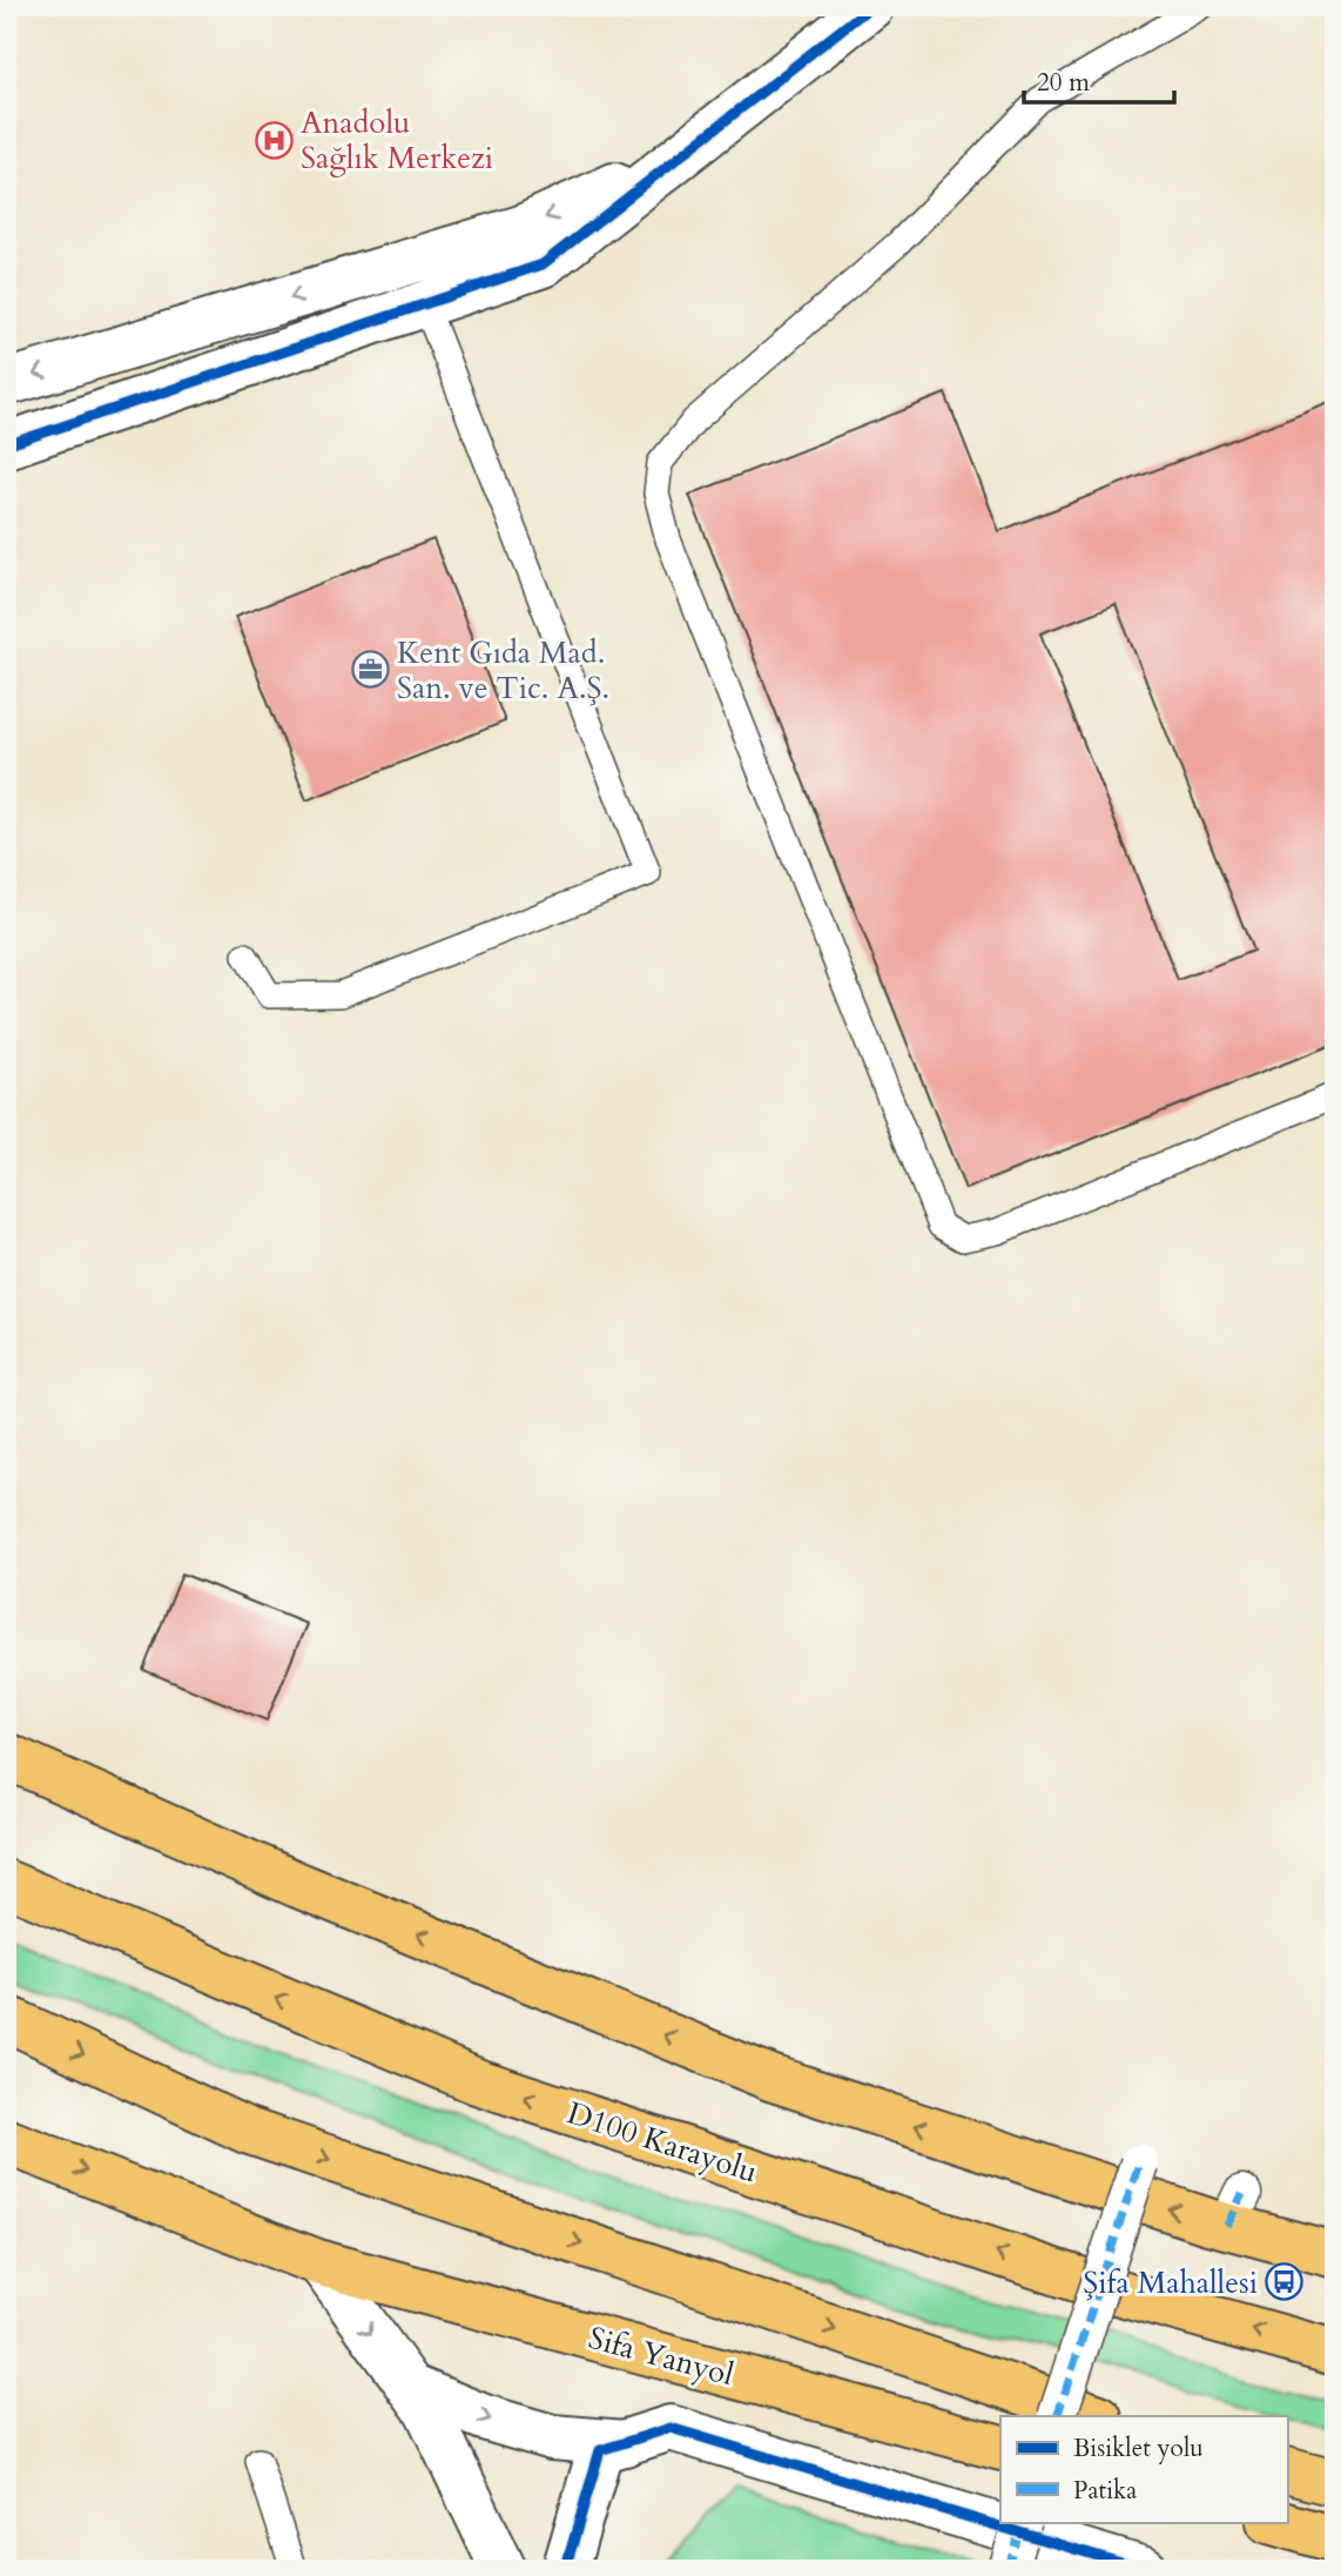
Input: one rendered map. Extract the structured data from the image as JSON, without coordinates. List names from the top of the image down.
{
  "streets": {
    "main road": ["D100 Karayolu", "Sifa Yanyol"]
  },
  "places": {
    "hospital": ["Anadolu Sağlık Merkezi"],
    "office": ["Kent Gıda Mad. San. ve Tic. A.Ş."],
    "bus stop": ["Şifa Mahallesi"]
  },
  "legend": ["Bisiklet yolu", "Patika"],
  "scale_bar": "20 m"
}
